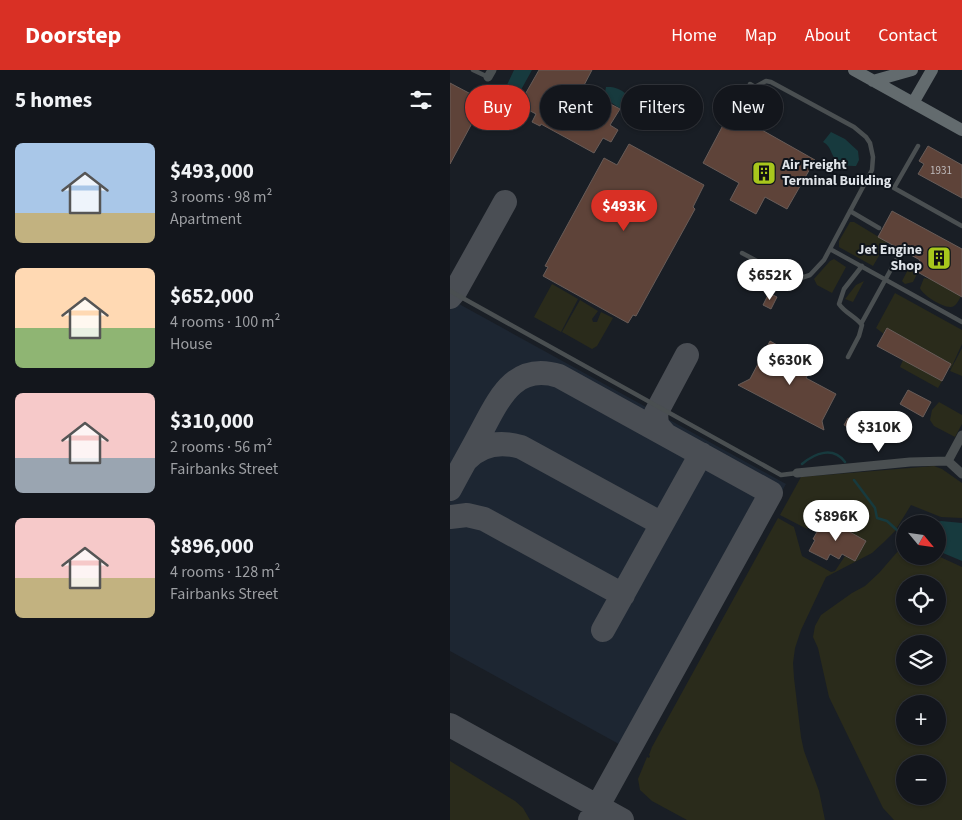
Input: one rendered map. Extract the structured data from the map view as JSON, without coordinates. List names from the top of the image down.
{
  "places": {
    "building": ["Air Freight Terminal Building", "Jet Engine Shop"]
  },
  "house_numbers": ["1931"],
  "north": "bottom right",
  "page": {
    "header": "Doorstep",
    "nav": [
      "Home",
      "Map",
      "About",
      "Contact"
    ],
    "heading": "5 homes",
    "chip": [
      "Buy",
      "Rent",
      "Filters",
      "New"
    ],
    "list": [
      {
        "name": "$493,000",
        "note": "3 rooms · 98 m² · Apartment"
      },
      {
        "name": "$652,000",
        "note": "4 rooms · 100 m² · House"
      },
      {
        "name": "$310,000",
        "note": "2 rooms · 56 m² · Fairbanks Street"
      },
      {
        "name": "$896,000",
        "note": "4 rooms · 128 m² · Fairbanks Street"
      }
    ],
    "price": [
      "$493K",
      "$652K",
      "$630K",
      "$310K",
      "$896K"
    ],
    "map_buttons": ["+", "−"]
  }
}
